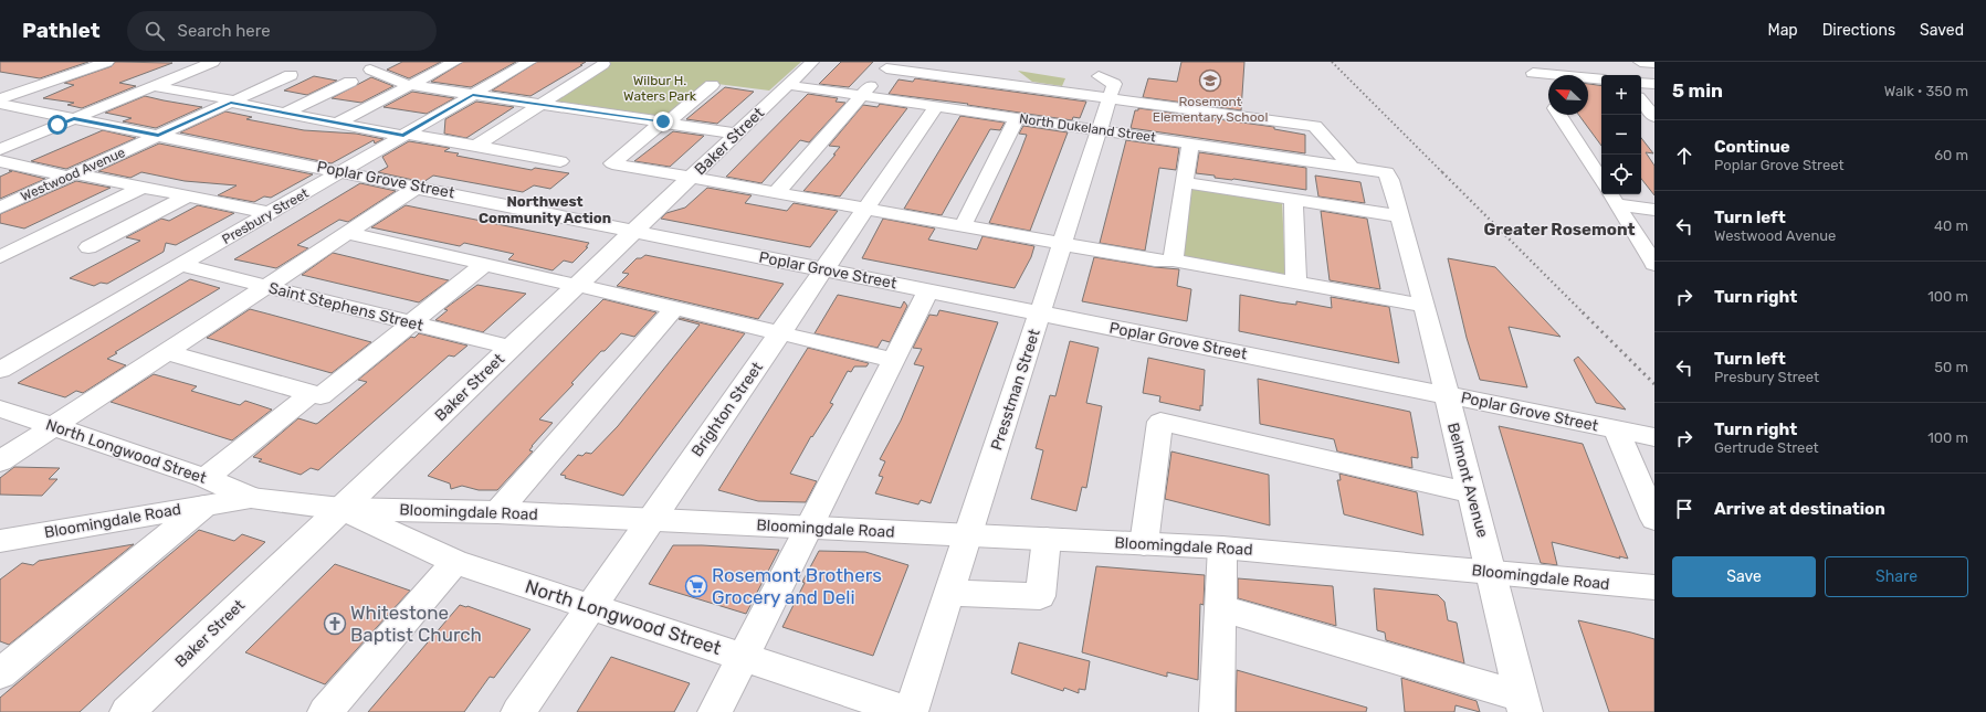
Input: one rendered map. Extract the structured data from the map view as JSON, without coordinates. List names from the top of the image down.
{
  "streets": {
    "street": [
      "North Dukeland Street",
      "Baker Street",
      "Westwood Avenue",
      "Poplar Grove Street",
      "Presbury Street",
      "Saint Stephens Street",
      "Presstman Street",
      "Brighton Street",
      "North Longwood Street",
      "Belmont Avenue",
      "Bloomingdale Road"
    ]
  },
  "crossings": [
    ["North Dukeland Street", "Baker Street"],
    ["North Dukeland Street", "Presstman Street"],
    ["North Dukeland Street", "Brighton Street"],
    ["North Dukeland Street", "Belmont Avenue"],
    ["Baker Street", "Poplar Grove Street"],
    ["Baker Street", "Saint Stephens Street"],
    ["Baker Street", "North Longwood Street"],
    ["Baker Street", "Bloomingdale Road"],
    ["Westwood Avenue", "Poplar Grove Street"],
    ["Poplar Grove Street", "Presbury Street"],
    ["Poplar Grove Street", "Presstman Street"],
    ["Poplar Grove Street", "Brighton Street"],
    ["Poplar Grove Street", "Belmont Avenue"],
    ["Presbury Street", "Saint Stephens Street"],
    ["Presstman Street", "North Longwood Street"],
    ["Presstman Street", "Bloomingdale Road"],
    ["Brighton Street", "North Longwood Street"],
    ["Brighton Street", "Bloomingdale Road"],
    ["North Longwood Street", "Bloomingdale Road"],
    ["Belmont Avenue", "Bloomingdale Road"]
  ],
  "districts": ["Northwest Community Action", "Greater Rosemont"],
  "parks": ["Wilbur H. Waters Park"],
  "places": {
    "school or university": ["Rosemont Elementary School"],
    "supermarket": ["Rosemont Brothers Grocery and Deli"],
    "church": ["Whitestone Baptist Church"]
  },
  "north": "top left",
  "page": {
    "header": "Pathlet",
    "search": "Search here",
    "nav": ["Map", "Directions", "Saved"],
    "heading": ["5 min", "Walk · 350 m"],
    "map_buttons": ["+", "−"],
    "list": [
      ["Continue", "Poplar Grove Street", "60 m"],
      ["Turn left", "Westwood Avenue", "40 m"],
      ["Turn right", "100 m"],
      ["Turn left", "Presbury Street", "50 m"],
      ["Turn right", "Gertrude Street", "100 m"],
      "Arrive at destination"
    ],
    "buttons": ["Save", "Share"]
  }
}
